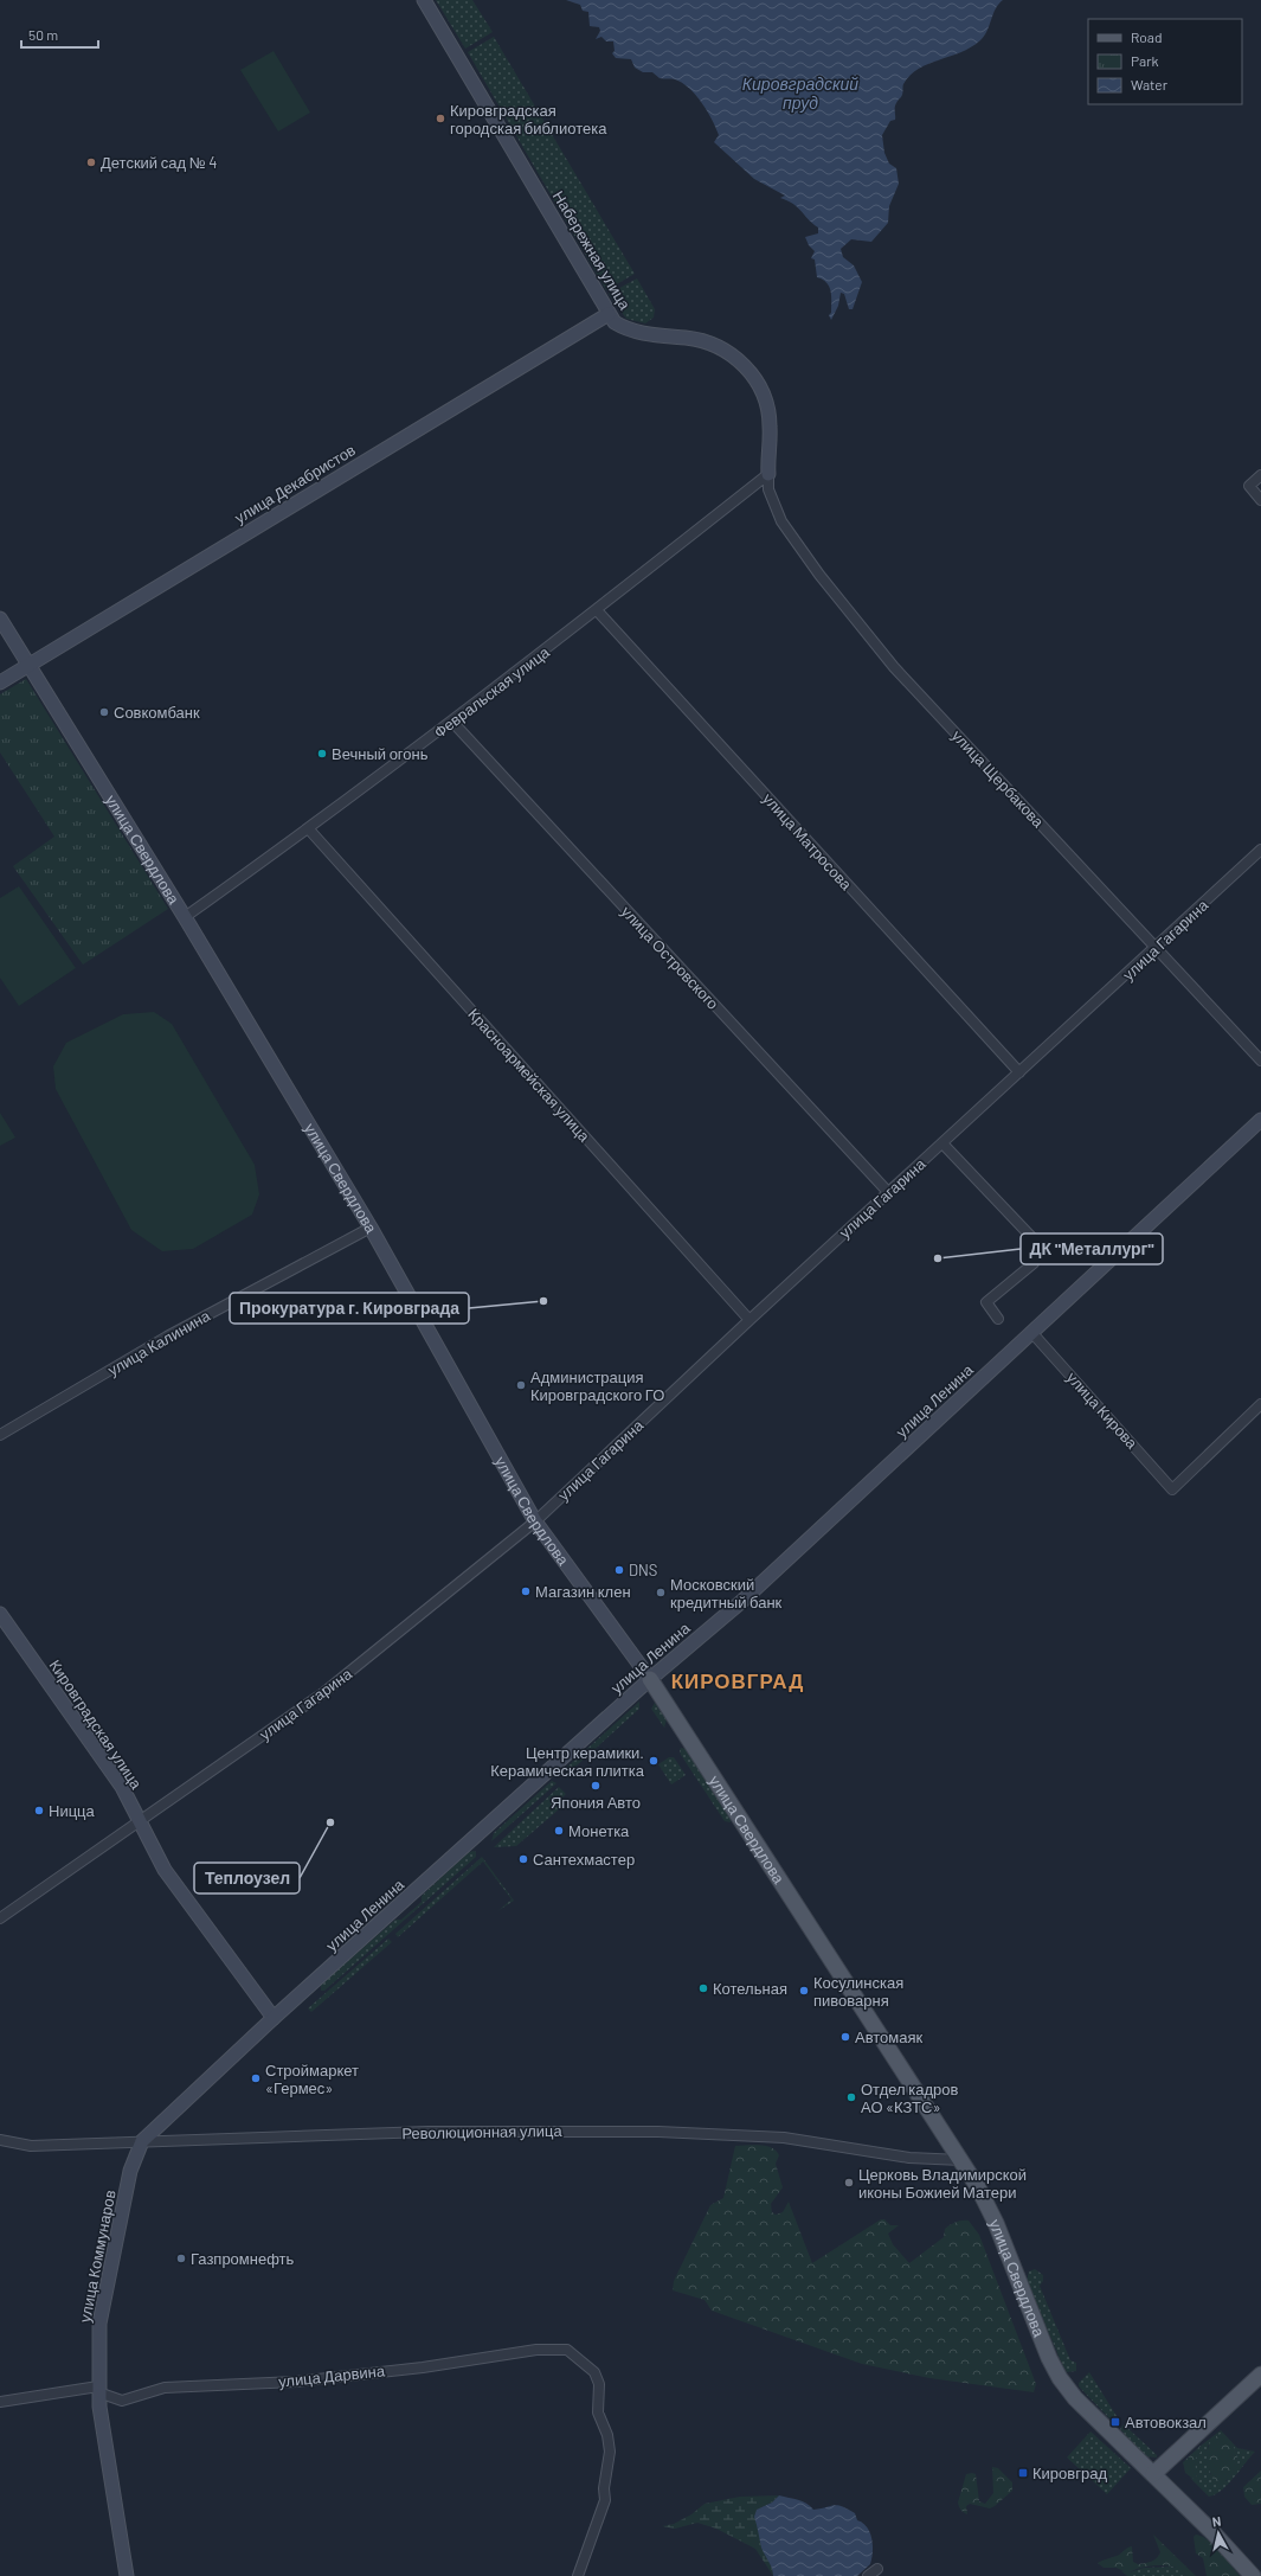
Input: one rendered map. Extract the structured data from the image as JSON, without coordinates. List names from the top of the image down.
{
  "streets": {
    "main road": [
      "Набережная улица",
      "улица Декабристов",
      "улица Свердлова",
      "улица Ленина",
      "Кировградская улица",
      "улица Коммунаров"
    ],
    "street": [
      "Февральская улица",
      "улица Щербакова",
      "улица Матросова",
      "улица Гагарина",
      "улица Островского",
      "Красноармейская улица",
      "улица Калинина",
      "улица Кирова",
      "Революционная улица",
      "улица Дарвина"
    ]
  },
  "crossings": [
    ["Набережная улица", "улица Декабристов"],
    ["Набережная улица", "Февральская улица"],
    ["Набережная улица", "улица Щербакова"],
    ["улица Декабристов", "улица Свердлова"],
    ["Февральская улица", "улица Щербакова"],
    ["Февральская улица", "улица Матросова"],
    ["Февральская улица", "улица Свердлова"],
    ["Февральская улица", "улица Островского"],
    ["Февральская улица", "Красноармейская улица"],
    ["улица Щербакова", "улица Гагарина"],
    ["улица Матросова", "улица Гагарина"],
    ["улица Свердлова", "улица Гагарина"],
    ["улица Свердлова", "улица Калинина"],
    ["улица Свердлова", "улица Ленина"],
    ["улица Свердлова", "Революционная улица"],
    ["улица Гагарина", "улица Островского"],
    ["улица Гагарина", "Красноармейская улица"],
    ["улица Гагарина", "Кировградская улица"],
    ["улица Ленина", "улица Кирова"],
    ["улица Ленина", "Кировградская улица"],
    ["улица Ленина", "Революционная улица"],
    ["улица Ленина", "улица Коммунаров"],
    ["Революционная улица", "улица Коммунаров"],
    ["улица Коммунаров", "улица Дарвина"]
  ],
  "districts": ["КИРОВГРАД"],
  "water": ["Кировградский пруд"],
  "places": {
    "other": [
      "Кировградская городская библиотека",
      "Детский сад № 4",
      "Совкомбанк",
      "Вечный огонь",
      "ДК \"Металлург\"",
      "Прокуратура г. Кировграда",
      "Администрация Кировградского ГО",
      "DNS",
      "Магазин клен",
      "Московский кредитный банк",
      "Центр керамики. Керамическая плитка",
      "Япония Авто",
      "Ницца",
      "Теплоузел",
      "Монетка",
      "Сантехмастер",
      "Котельная",
      "Косулинская пивоварня",
      "Автомаяк",
      "Строймаркет «Гермес»",
      "Отдел кадров АО «КЗТС»",
      "Церковь Владимирской иконы Божией Матери",
      "Газпромнефть"
    ],
    "transit": ["Автовокзал", "Кировград"]
  },
  "legend": ["Road", "Park", "Water"],
  "scale_bar": "50 m",
  "north": "top"
}
